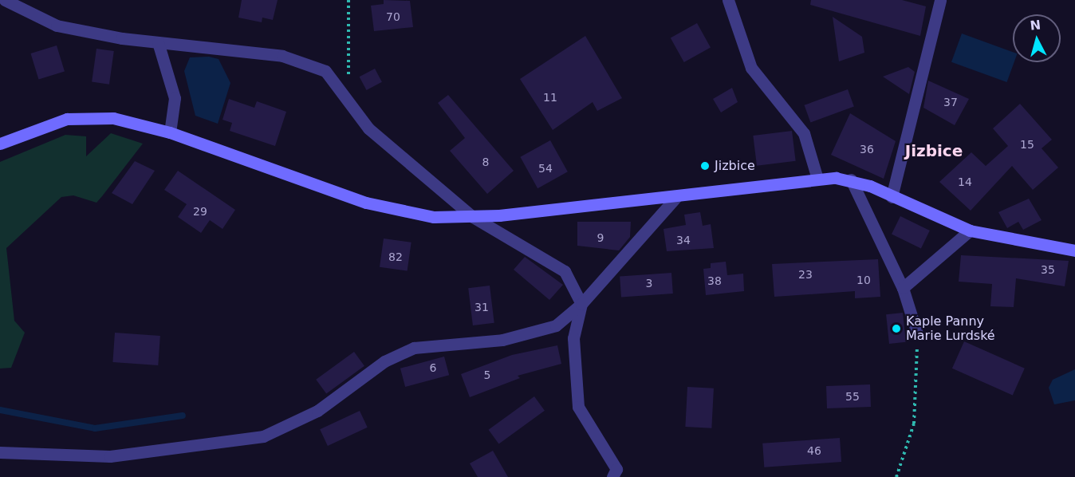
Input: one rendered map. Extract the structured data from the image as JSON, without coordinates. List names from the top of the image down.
{
  "districts": ["Jizbice"],
  "places": ["Jizbice", "Kaple Panny Marie Lurdské"],
  "house_numbers": [
    "70",
    "11",
    "37",
    "15",
    "36",
    "8",
    "54",
    "14",
    "29",
    "9",
    "34",
    "82",
    "35",
    "23",
    "10",
    "38",
    "3",
    "31",
    "6",
    "5",
    "55",
    "46"
  ],
  "north": "top"
}
